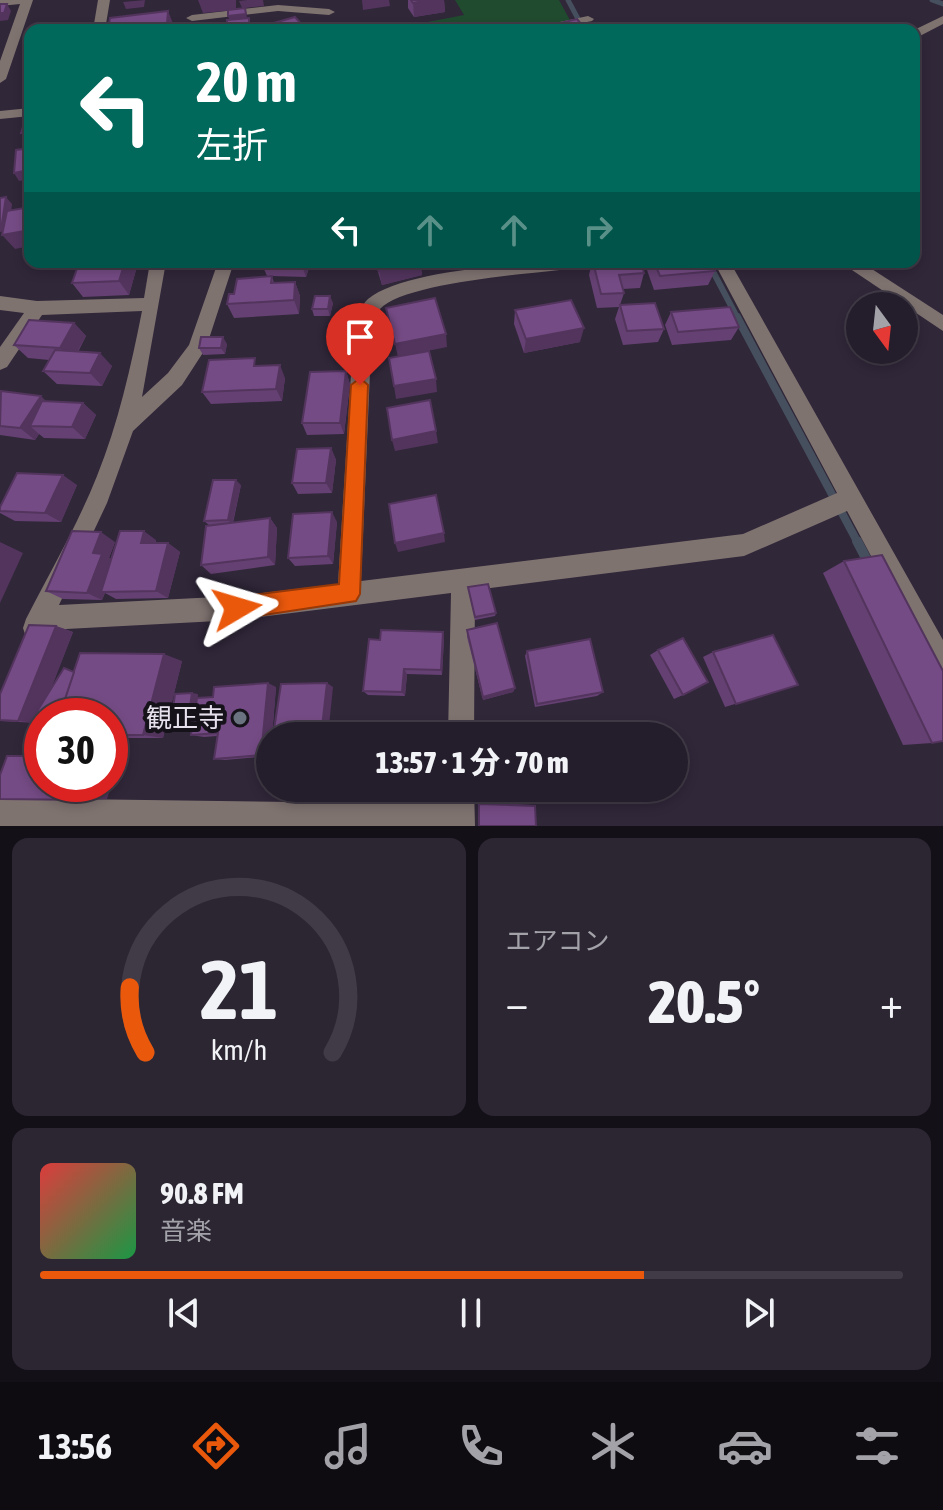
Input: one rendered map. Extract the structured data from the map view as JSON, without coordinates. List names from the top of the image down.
{
  "places": ["観正寺"],
  "north": "bottom",
  "page": {
    "turn": ["20 m", "左折"],
    "limit": "30",
    "trip": "13:57 · 1 分 · 70 m",
    "tile": "エアコン",
    "heat": ["−", "20.5°", "+"],
    "song": ["90.8 FM", "音楽"],
    "tabs": "13:56",
    "gauge": ["21", "km/h"]
  }
}
